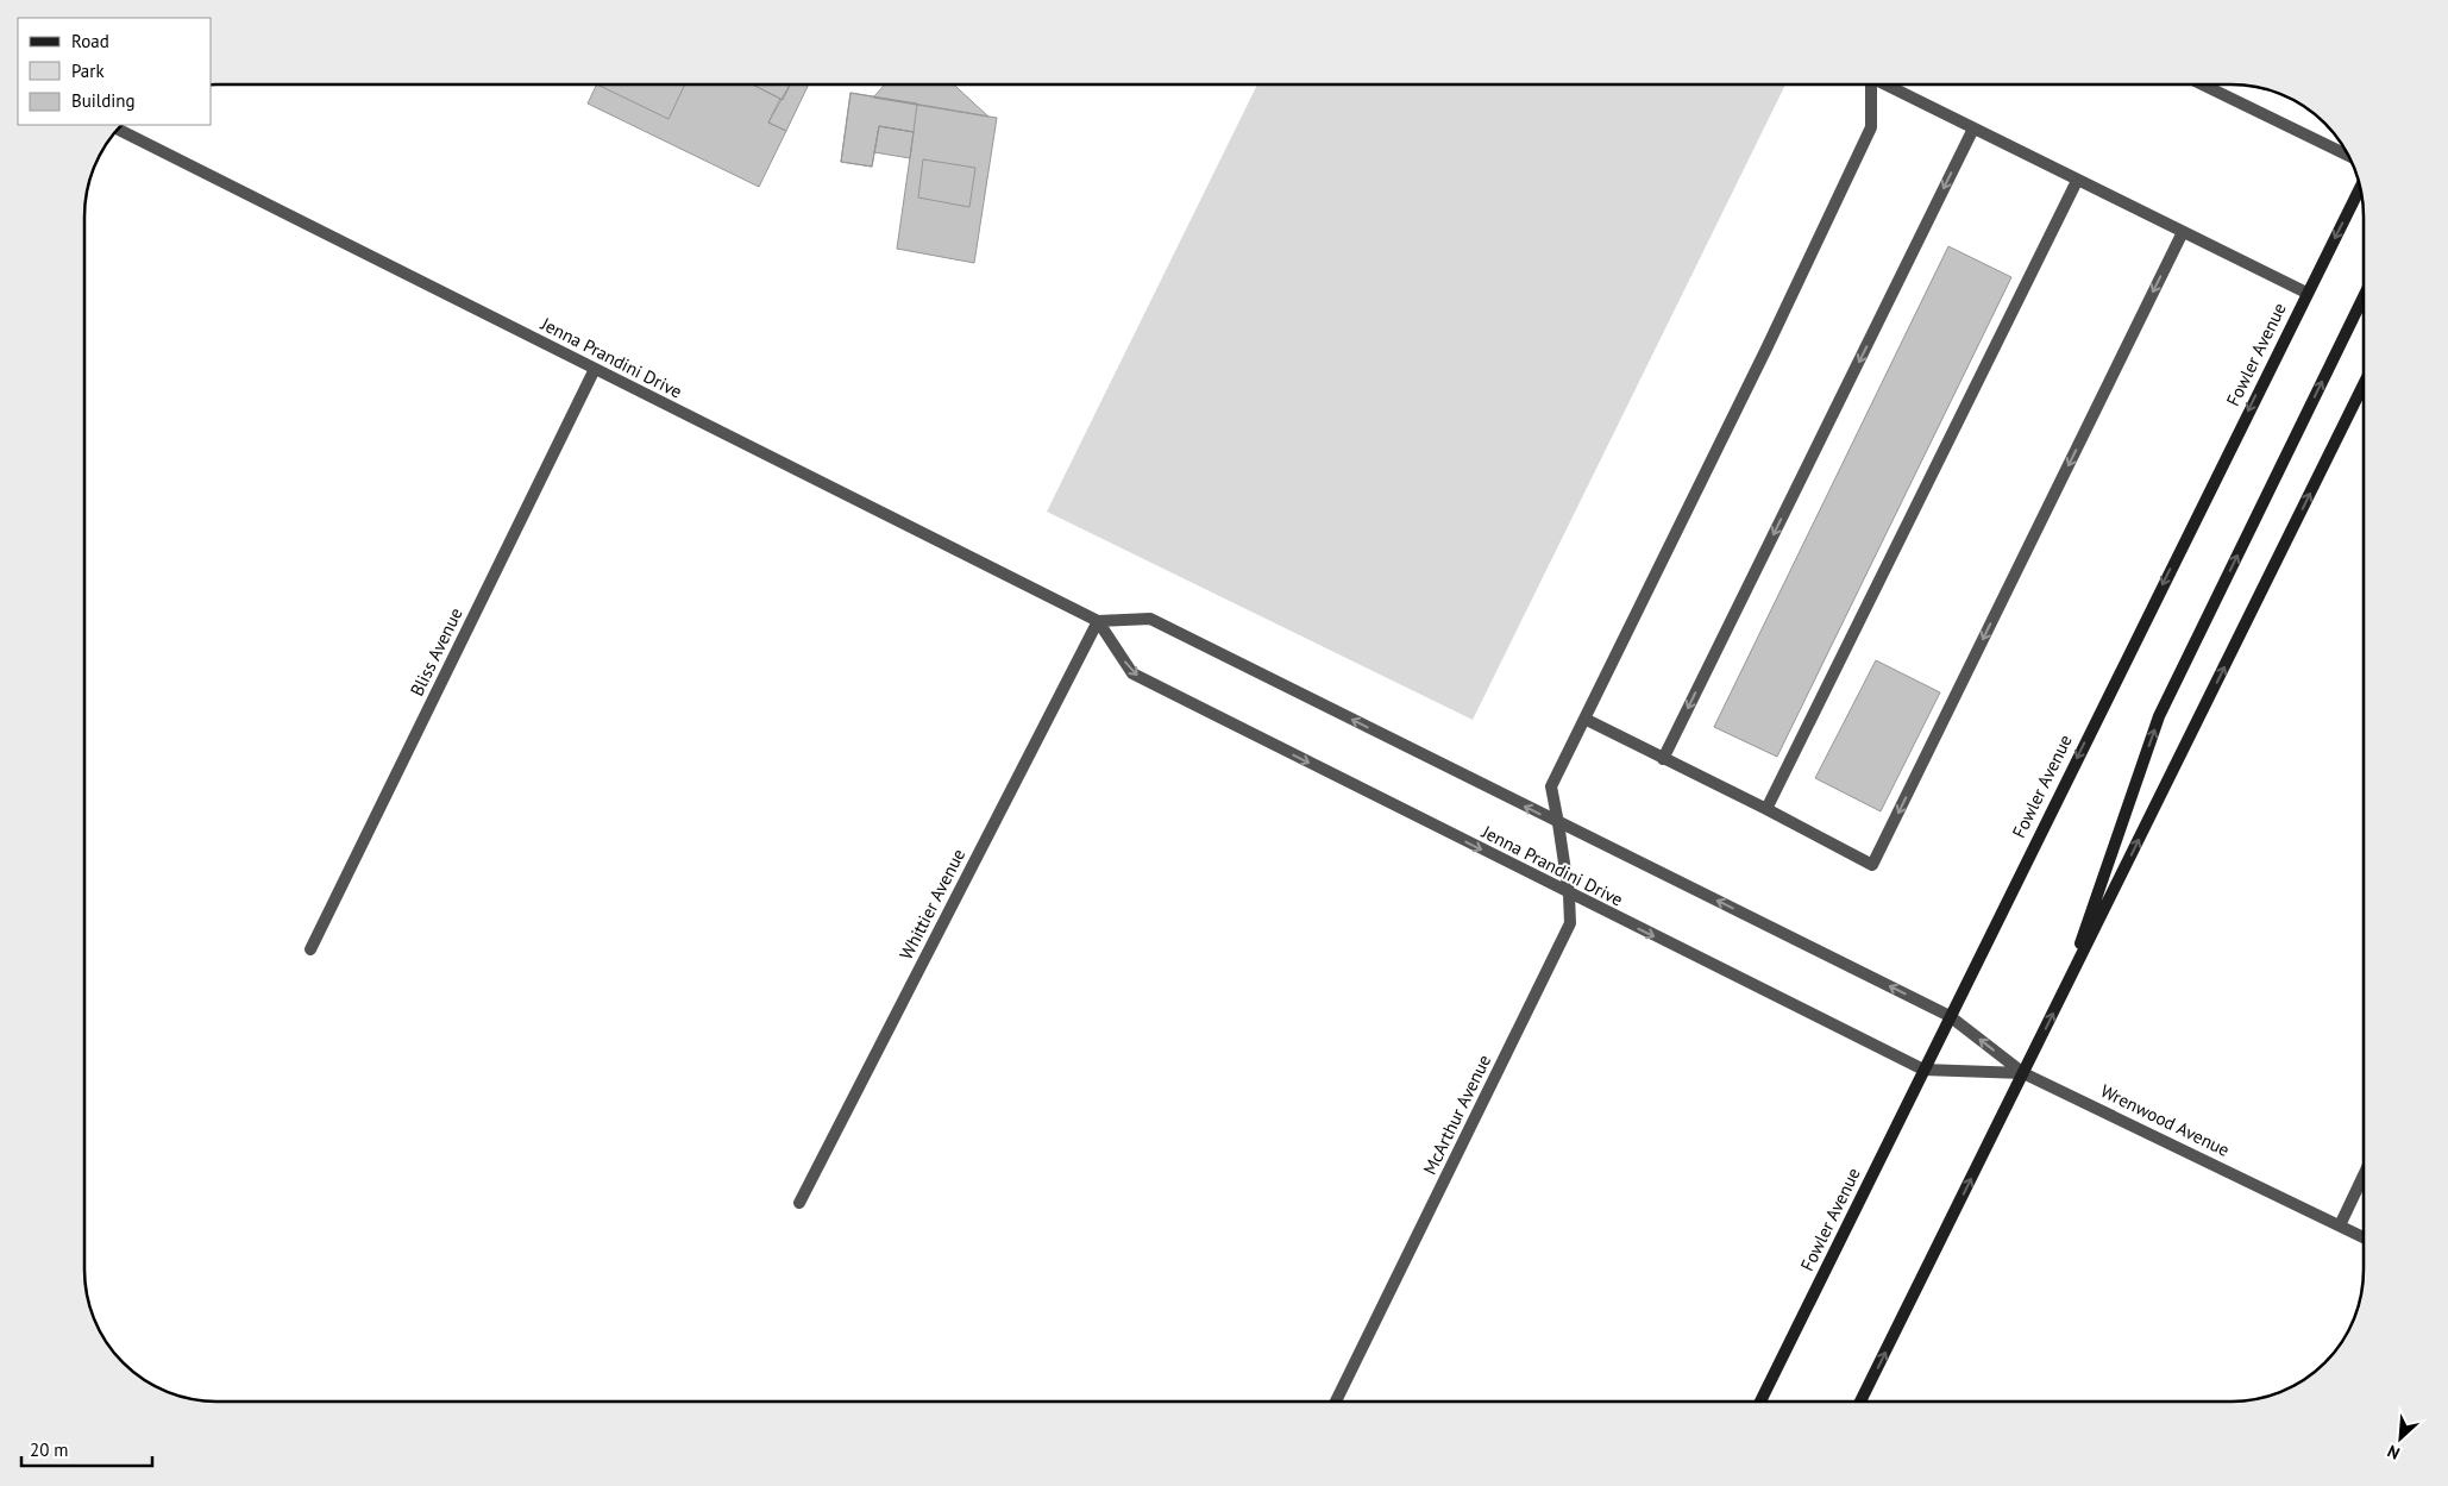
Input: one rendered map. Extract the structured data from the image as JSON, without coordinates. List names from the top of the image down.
{
  "streets": {
    "main road": ["Fowler Avenue"],
    "street": [
      "Jenna Prandini Drive",
      "Bliss Avenue",
      "Whittier Avenue",
      "McArthur Avenue",
      "Wrenwood Avenue"
    ]
  },
  "crossings": [
    ["Fowler Avenue", "Jenna Prandini Drive"],
    ["Fowler Avenue", "Wrenwood Avenue"],
    ["Jenna Prandini Drive", "Bliss Avenue"],
    ["Jenna Prandini Drive", "Whittier Avenue"],
    ["Jenna Prandini Drive", "McArthur Avenue"],
    ["Jenna Prandini Drive", "Wrenwood Avenue"]
  ],
  "legend": ["Road", "Park", "Building"],
  "scale_bar": "20 m",
  "north": "bottom left"
}
